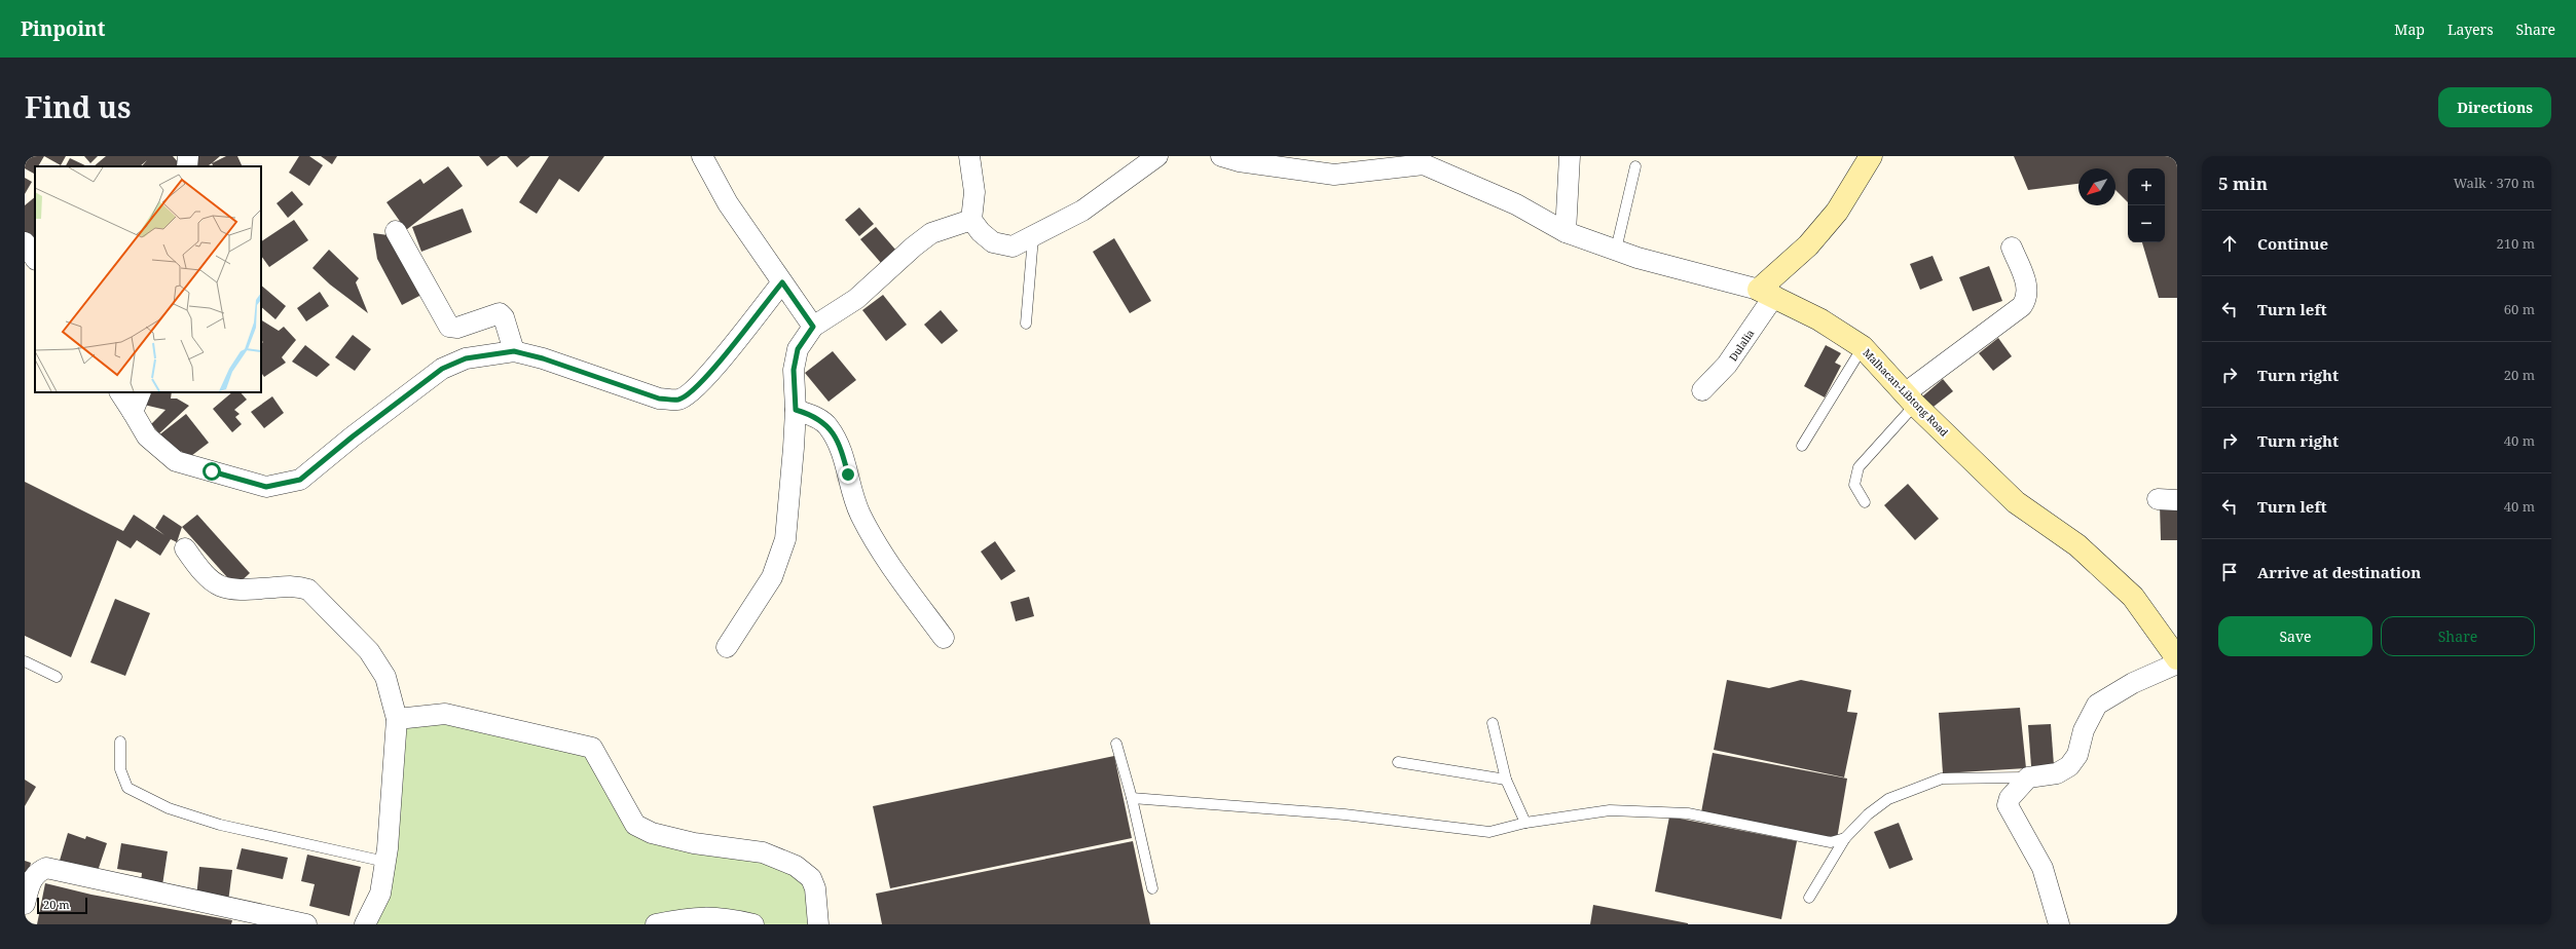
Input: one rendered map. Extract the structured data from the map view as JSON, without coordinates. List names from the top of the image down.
{
  "streets": {
    "main road": ["Malhacan-Libtong Road"],
    "street": ["Dulalia"]
  },
  "crossings": [
    ["Dulalia", "Malhacan-Libtong Road"]
  ],
  "scale_bar": "20 m",
  "north": "bottom left",
  "page": {
    "header": "Pinpoint",
    "nav": ["Map", "Layers", "Share"],
    "title": "Find us",
    "buttons": [
      "Directions",
      ["Save", "Share"]
    ],
    "heading": ["5 min", "Walk · 370 m"],
    "map_buttons": ["+", "−"],
    "list": [
      ["Continue", "210 m"],
      ["Turn left", "60 m"],
      ["Turn right", "20 m"],
      ["Turn right", "40 m"],
      ["Turn left", "40 m"],
      "Arrive at destination"
    ],
    "scale": "20 m"
  }
}
